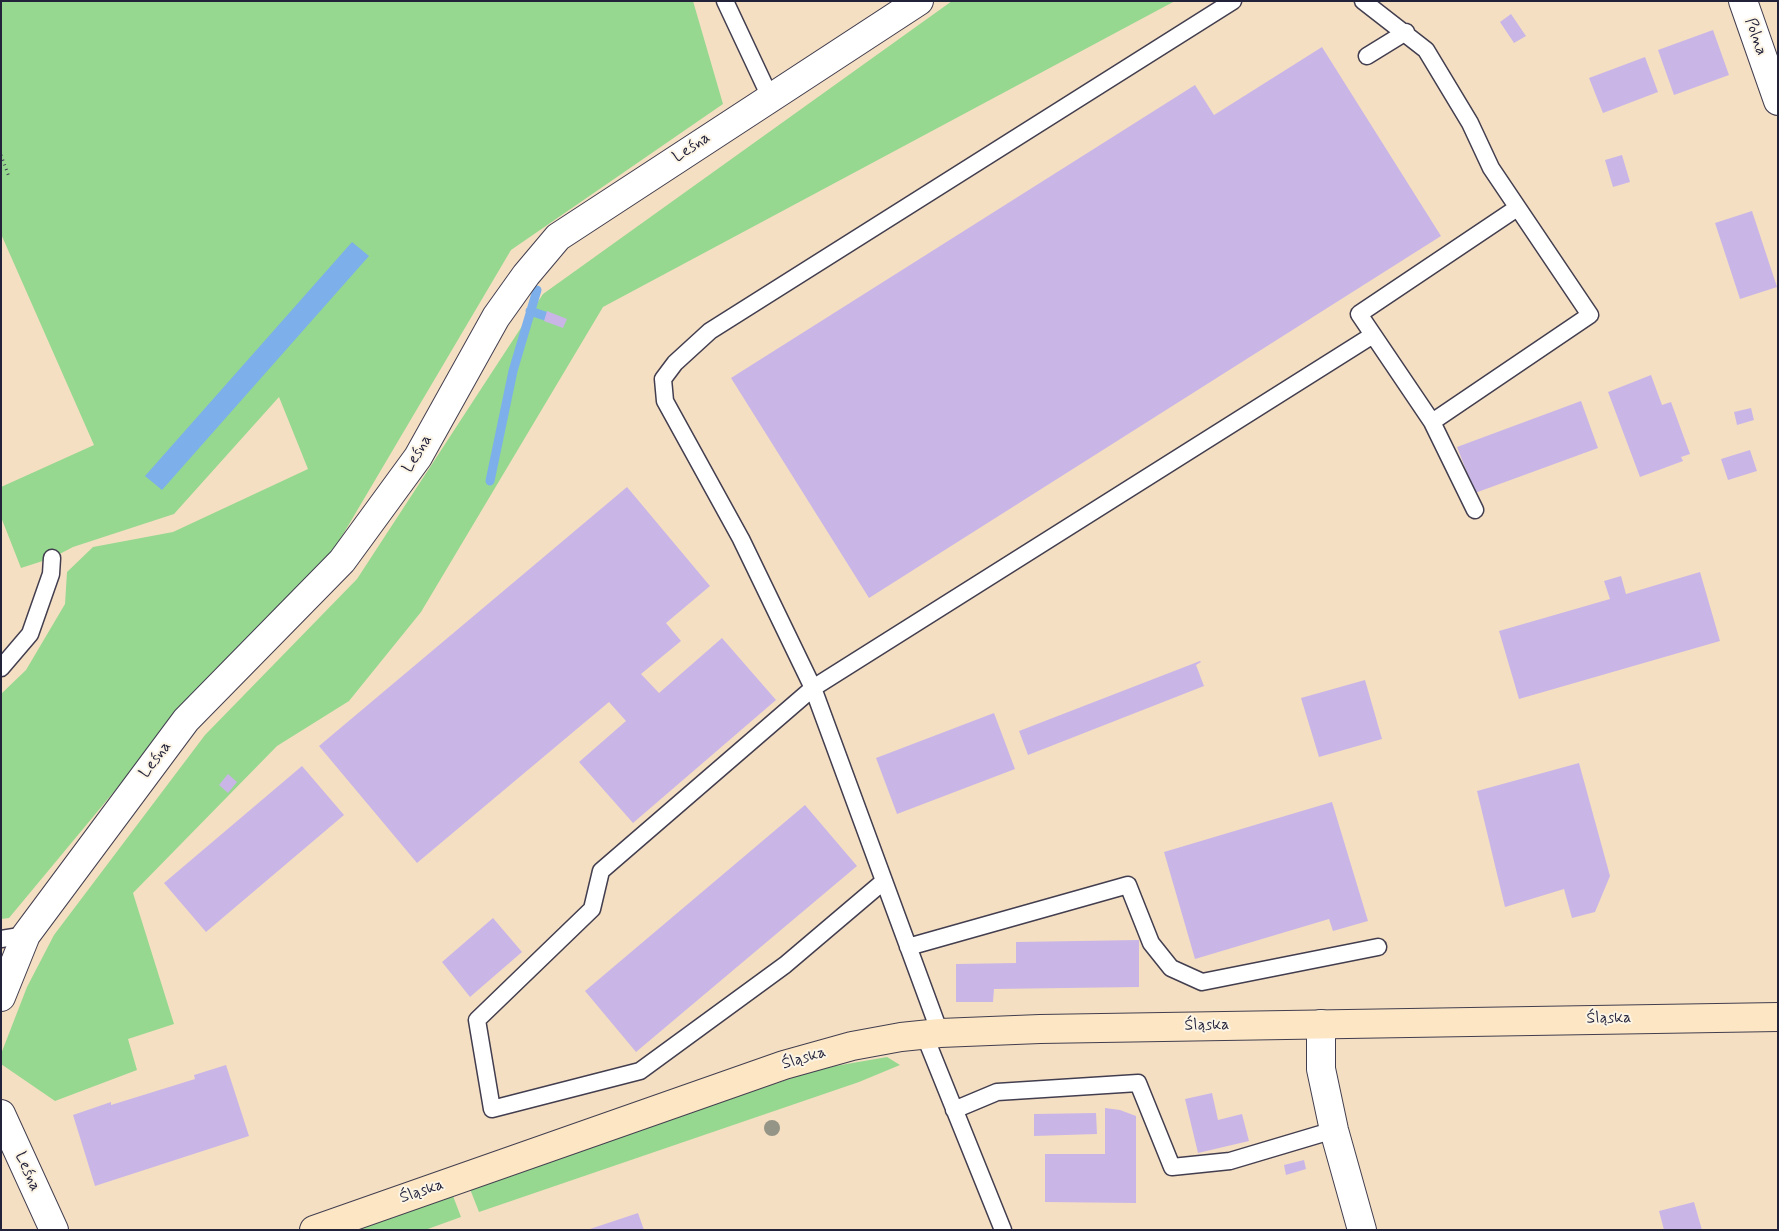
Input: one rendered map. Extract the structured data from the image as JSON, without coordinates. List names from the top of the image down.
{
  "streets": {
    "main road": ["Śląska"],
    "street": ["Polna", "Leśna"]
  }
}
